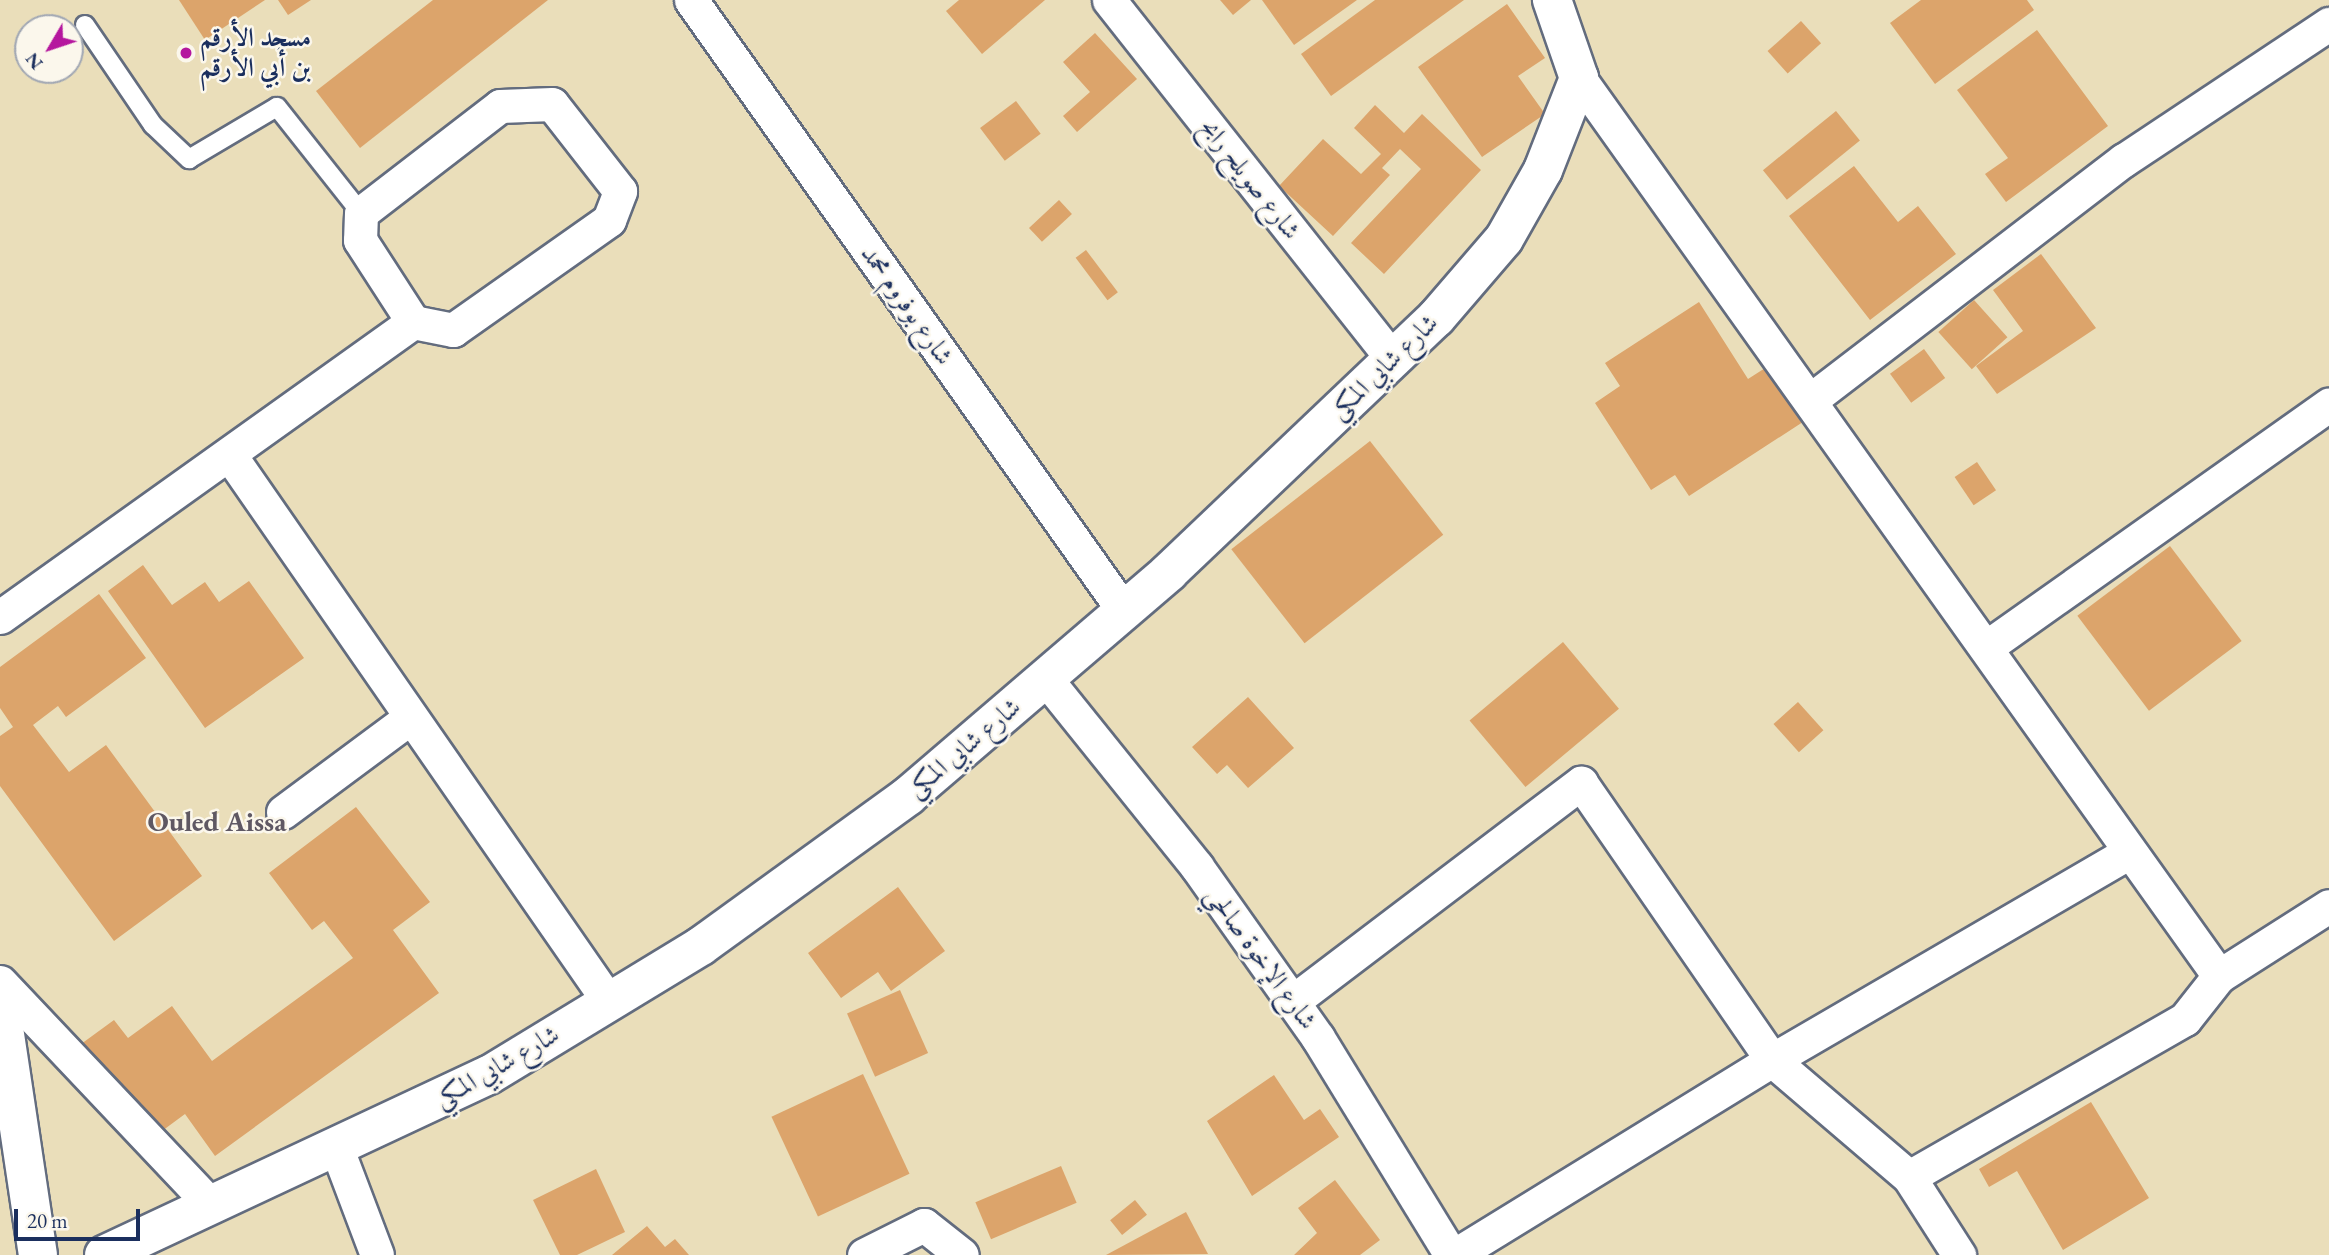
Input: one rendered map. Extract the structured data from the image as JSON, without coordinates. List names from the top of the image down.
{
  "streets": {
    "main road": ["شارع شابي المكي"],
    "street": ["شارع صويلح رابح", "شارع بوفروم محمد", "شارع الإخوة صالحي"]
  },
  "crossings": [
    ["شارع صويلح رابح", "شارع شابي المكي"],
    ["شارع بوفروم محمد", "شارع شابي المكي"],
    ["شارع شابي المكي", "شارع الإخوة صالحي"]
  ],
  "districts": ["Ouled Aissa"],
  "places": ["مسجد الأرقم بن أبي الأرقم"],
  "scale_bar": "20 m",
  "north": "bottom left"
}
